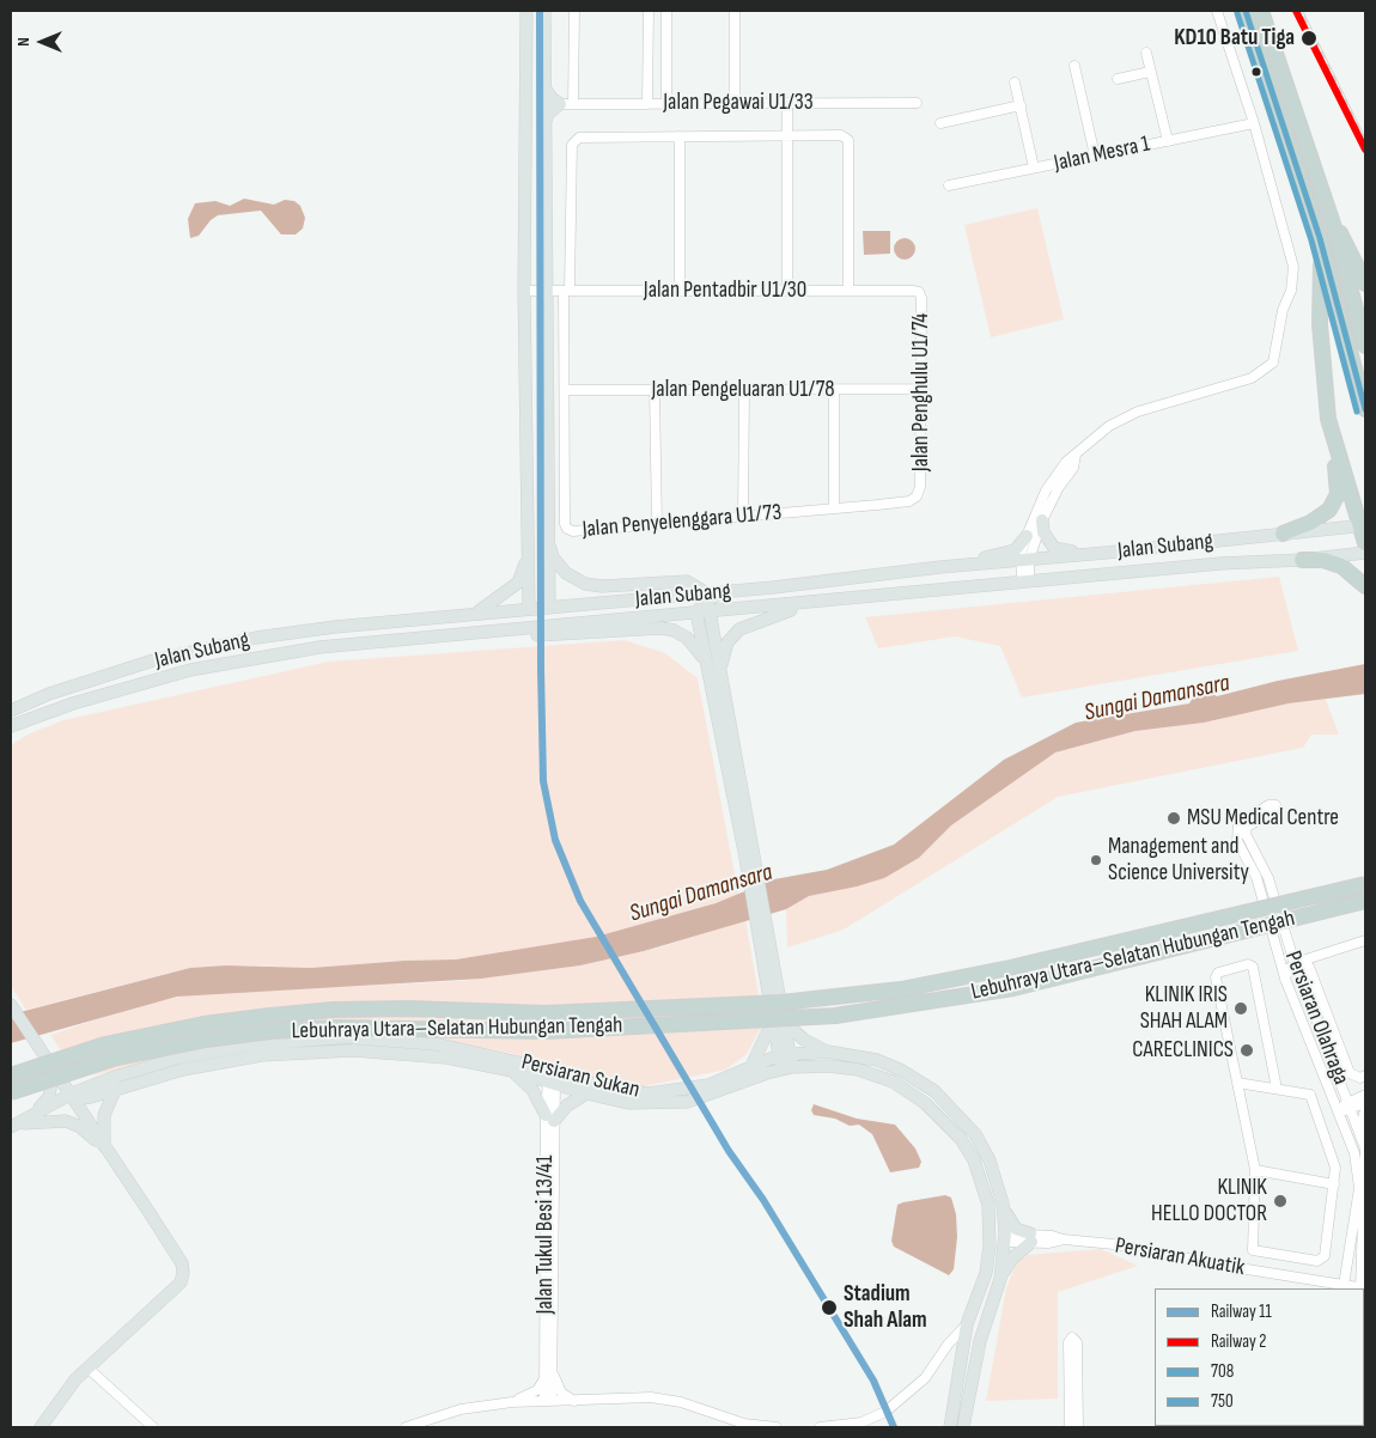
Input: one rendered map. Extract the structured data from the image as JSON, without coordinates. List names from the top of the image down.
{
  "streets": {
    "highway": ["Lebuhraya Utara–Selatan Hubungan Tengah"],
    "main road": ["Jalan Subang", "Persiaran Sukan"],
    "street": [
      "Jalan Pegawai U1/33",
      "Jalan Mesra 1",
      "Jalan Pentadbir U1/30",
      "Jalan Pengeluaran U1/78",
      "Jalan Penghulu U1/74",
      "Jalan Penyelenggara U1/73",
      "Persiaran Olahraga",
      "Jalan Tukul Besi 13/41",
      "Persiaran Akuatik"
    ]
  },
  "crossings": [
    ["Jalan Pentadbir U1/30", "Jalan Penghulu U1/74"],
    ["Jalan Pentadbir U1/30", "Jalan Penyelenggara U1/73"],
    ["Jalan Pengeluaran U1/78", "Jalan Penghulu U1/74"],
    ["Jalan Pengeluaran U1/78", "Jalan Penyelenggara U1/73"],
    ["Jalan Penghulu U1/74", "Jalan Penyelenggara U1/73"],
    ["Persiaran Olahraga", "Persiaran Akuatik"],
    ["Persiaran Sukan", "Jalan Tukul Besi 13/41"],
    ["Persiaran Sukan", "Persiaran Akuatik"]
  ],
  "water": ["Sungai Damansara"],
  "places": [
    "KD10 Batu Tiga",
    "MSU Medical Centre",
    "Management and Science University",
    "KLINIK IRIS SHAH ALAM",
    "CARECLINICS",
    "KLINIK HELLO DOCTOR",
    "Stadium Shah Alam"
  ],
  "lines": [
    "rail line 11",
    "rail line 2",
    "transit line 708",
    "transit line 750"
  ],
  "legend": [
    "Railway 11",
    "Railway 2",
    "708",
    "750"
  ],
  "north": "left"
}
